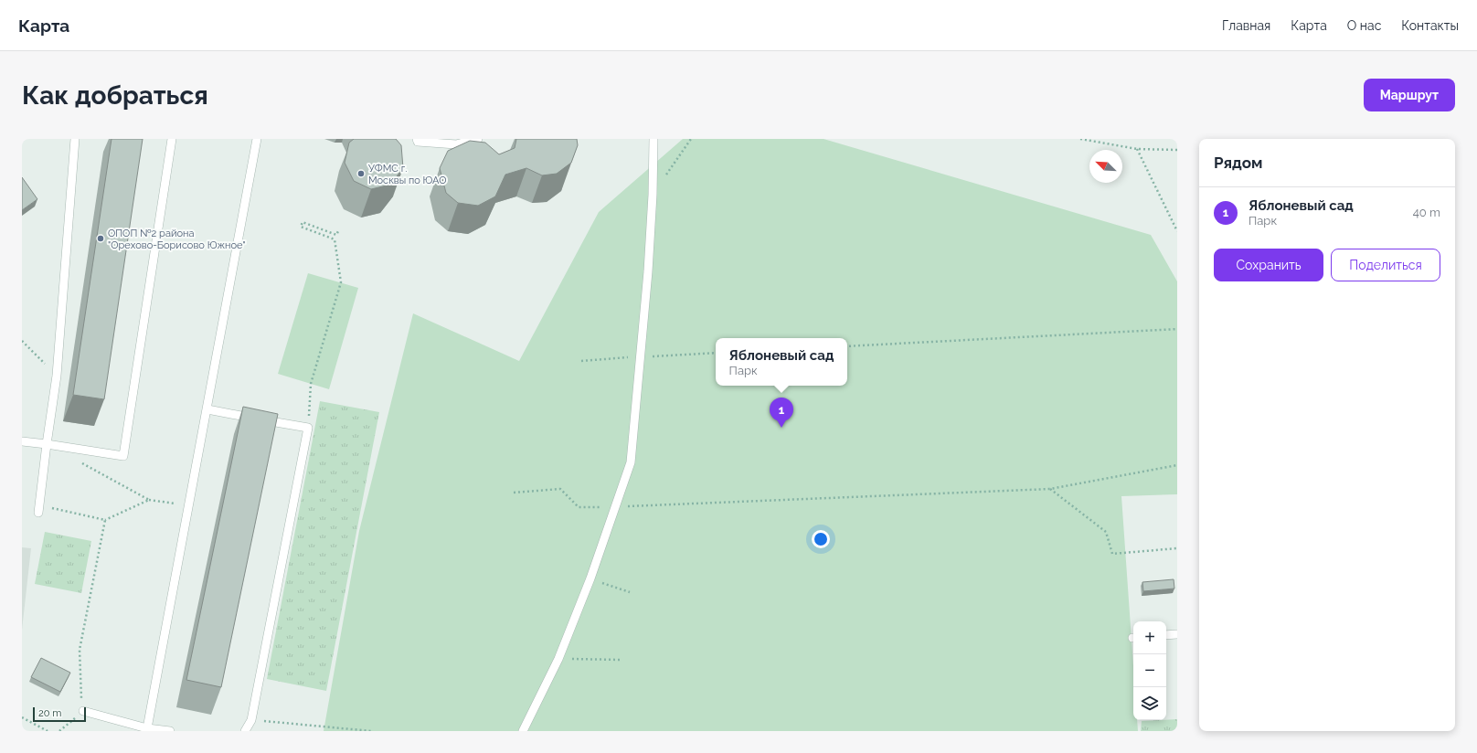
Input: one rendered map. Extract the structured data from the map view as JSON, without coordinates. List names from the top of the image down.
{
  "places": ["УФМС г. Москвы по ЮАО", "ОПОП №2 района \"Орехово-Борисово Южное\""],
  "scale_bar": "20 m",
  "north": "top left",
  "page": {
    "header": "Карта",
    "nav": [
      "Главная",
      "Карта",
      "О нас",
      "Контакты"
    ],
    "buttons": [
      "Маршрут",
      ["Сохранить", "Поделиться"]
    ],
    "title": "Как добраться",
    "heading": "Рядом",
    "list": [
      {
        "mark": "1",
        "name": "Яблоневый сад",
        "note": "Парк",
        "value": "40 m"
      }
    ],
    "popup": ["Яблоневый сад", "Парк"],
    "pins": "1",
    "map_buttons": ["+", "−"],
    "scale": "20 m"
  }
}
